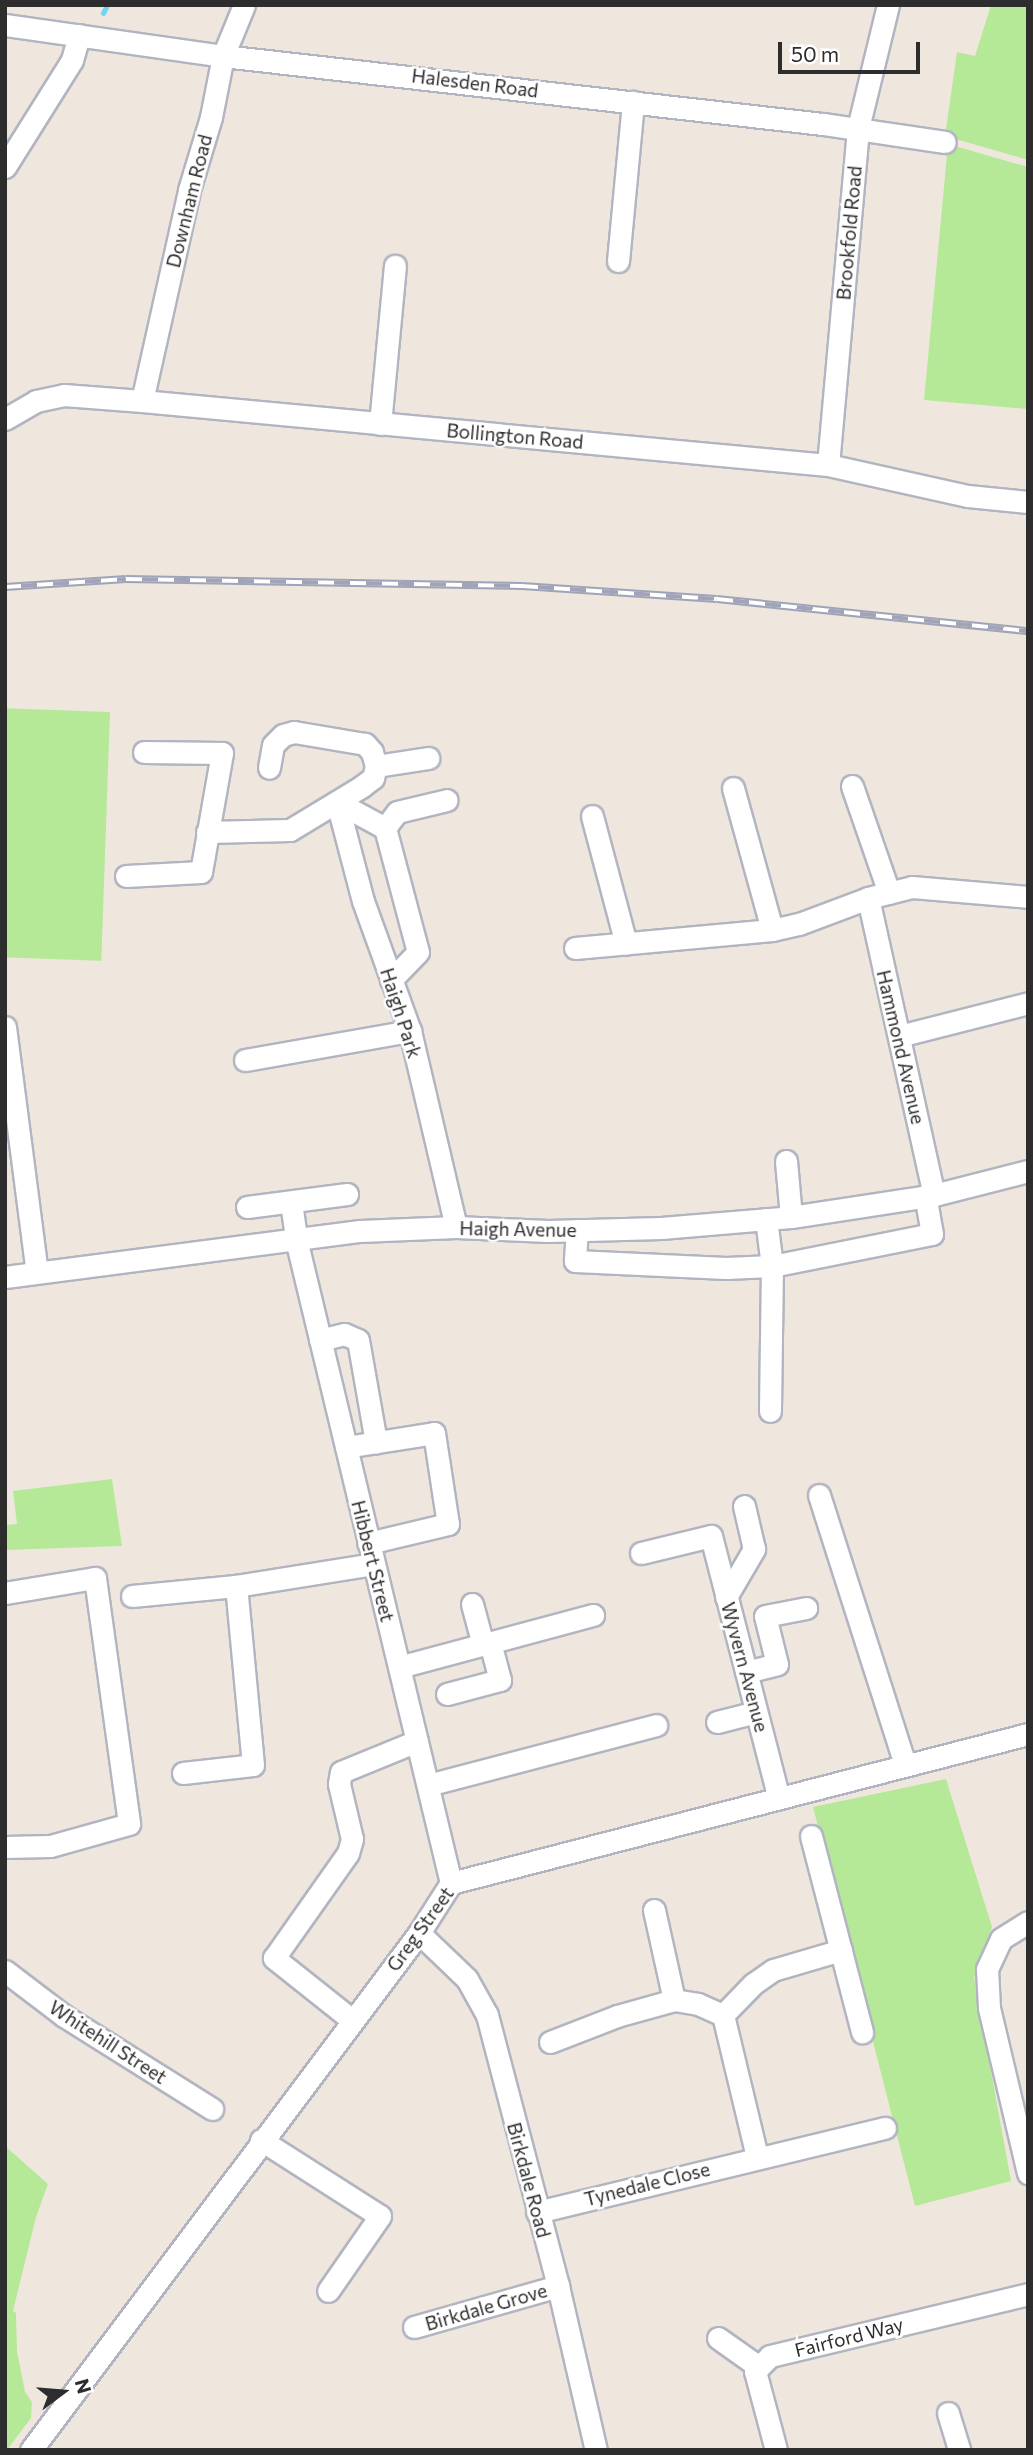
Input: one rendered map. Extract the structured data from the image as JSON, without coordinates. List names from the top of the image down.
{
  "streets": {
    "street": [
      "Halesden Road",
      "Downham Road",
      "Brookfold Road",
      "Bollington Road",
      "Haigh Park",
      "Hammond Avenue",
      "Haigh Avenue",
      "Hibbert Street",
      "Wyvern Avenue",
      "Greg Street",
      "Whitehill Street",
      "Birkdale Road",
      "Tynedale Close",
      "Birkdale Grove",
      "Fairford Way"
    ]
  },
  "crossings": [
    ["Halesden Road", "Downham Road"],
    ["Halesden Road", "Brookfold Road"],
    ["Downham Road", "Bollington Road"],
    ["Brookfold Road", "Bollington Road"],
    ["Haigh Park", "Haigh Avenue"],
    ["Hammond Avenue", "Haigh Avenue"],
    ["Haigh Avenue", "Hibbert Street"],
    ["Hibbert Street", "Greg Street"],
    ["Wyvern Avenue", "Greg Street"],
    ["Greg Street", "Birkdale Road"],
    ["Birkdale Road", "Tynedale Close"],
    ["Birkdale Road", "Birkdale Grove"]
  ],
  "scale_bar": "50 m",
  "north": "right"
}
